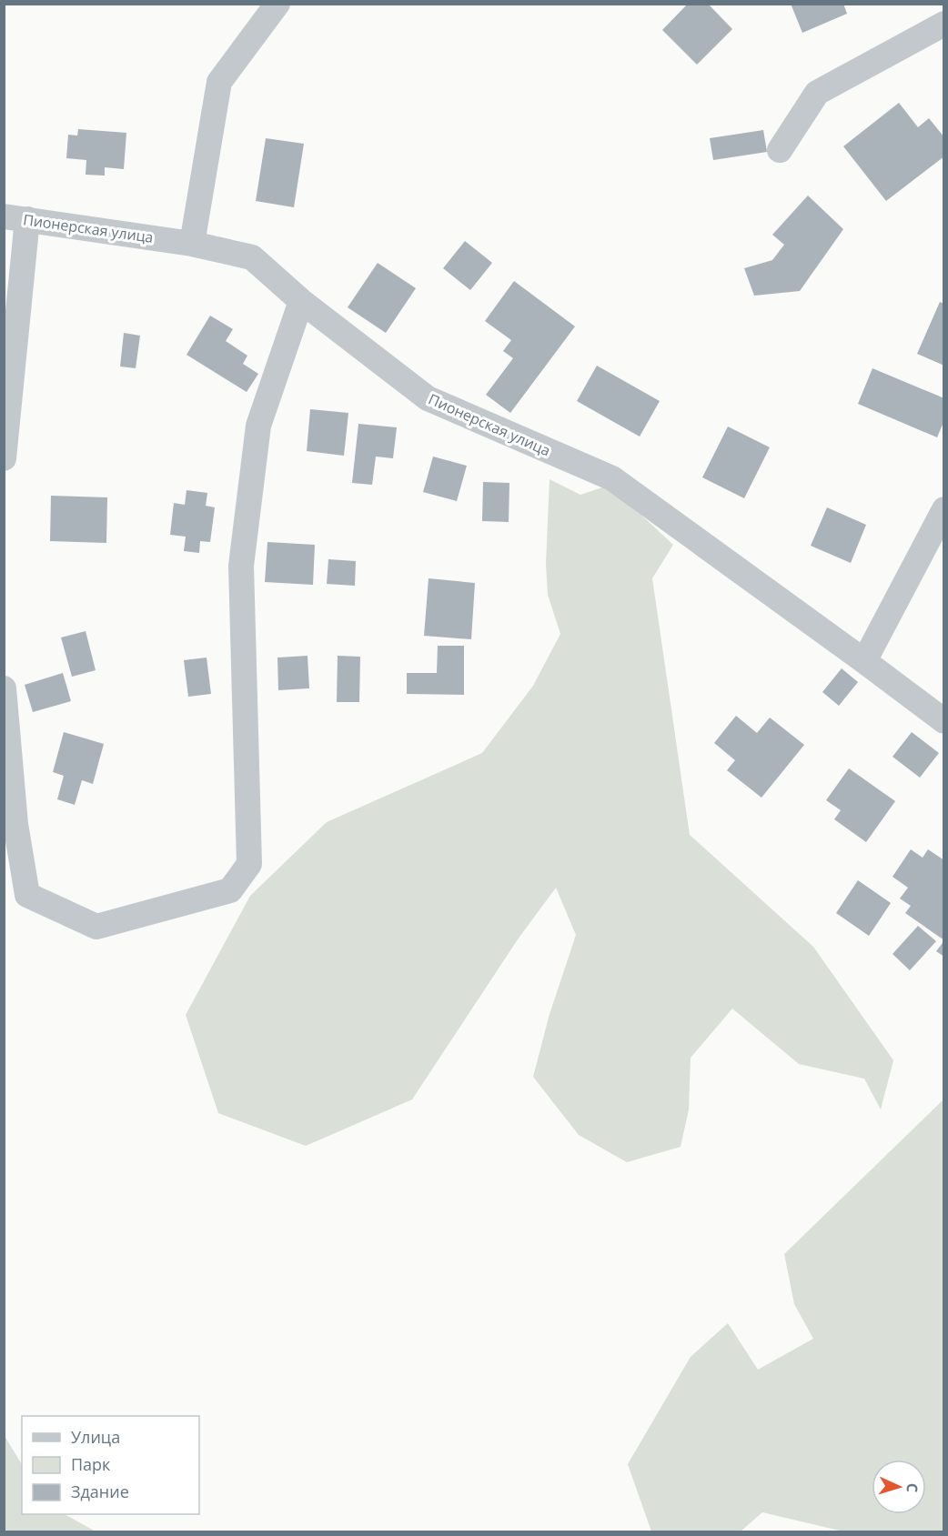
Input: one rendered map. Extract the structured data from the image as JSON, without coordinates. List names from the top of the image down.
{
  "streets": {
    "street": ["Пионерская улица"]
  },
  "legend": ["Улица", "Парк", "Здание"],
  "north": "right"
}
